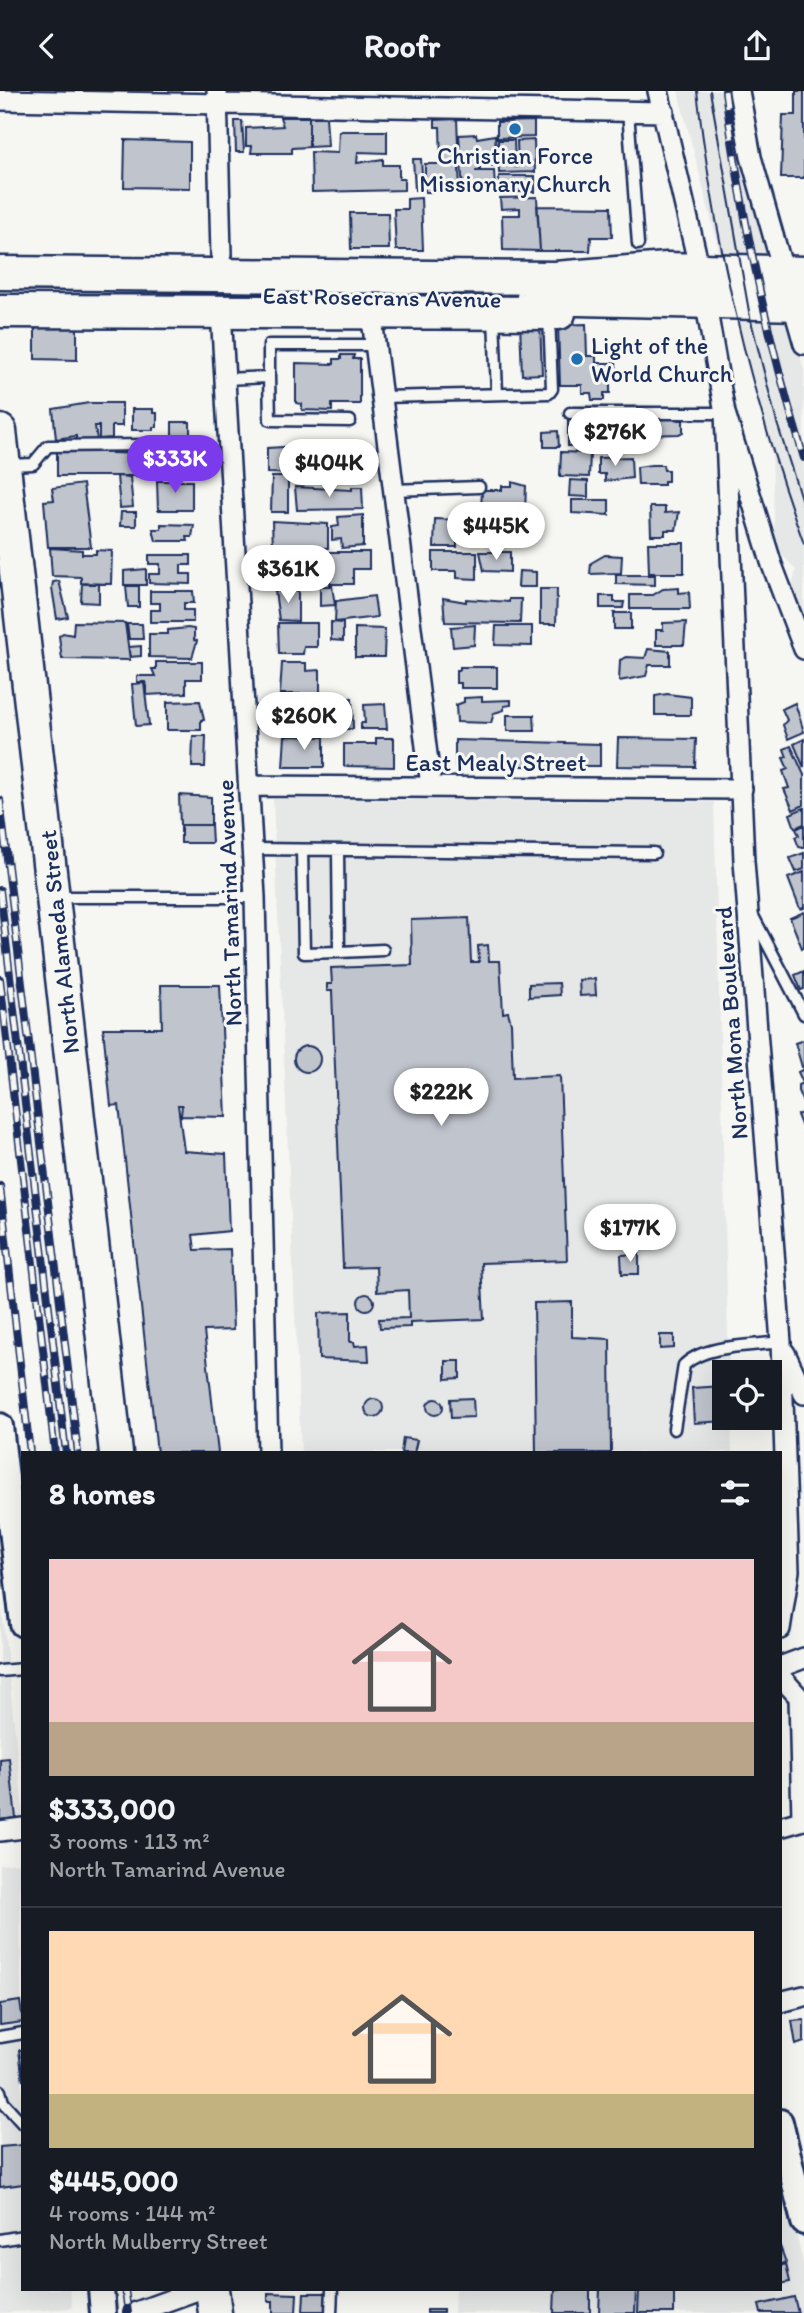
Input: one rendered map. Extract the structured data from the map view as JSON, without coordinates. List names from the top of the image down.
{
  "streets": {
    "main road": ["East Rosecrans Avenue", "North Alameda Street"],
    "street": ["East Mealy Street", "North Tamarind Avenue", "North Mona Boulevard"]
  },
  "crossings": [
    ["East Mealy Street", "North Tamarind Avenue"],
    ["East Mealy Street", "North Mona Boulevard"]
  ],
  "places": ["Christian Force Missionary Church", "Light of the World Church"],
  "page": {
    "header": "Roofr",
    "price": [
      "$276K",
      "$333K",
      "$404K",
      "$445K",
      "$361K",
      "$260K",
      "$222K",
      "$177K"
    ],
    "heading": "8 homes",
    "list": [
      {
        "name": "$333,000",
        "note": "3 rooms · 113 m² · North Tamarind Avenue"
      },
      {
        "name": "$445,000",
        "note": "4 rooms · 144 m² · North Mulberry Street"
      }
    ]
  }
}
